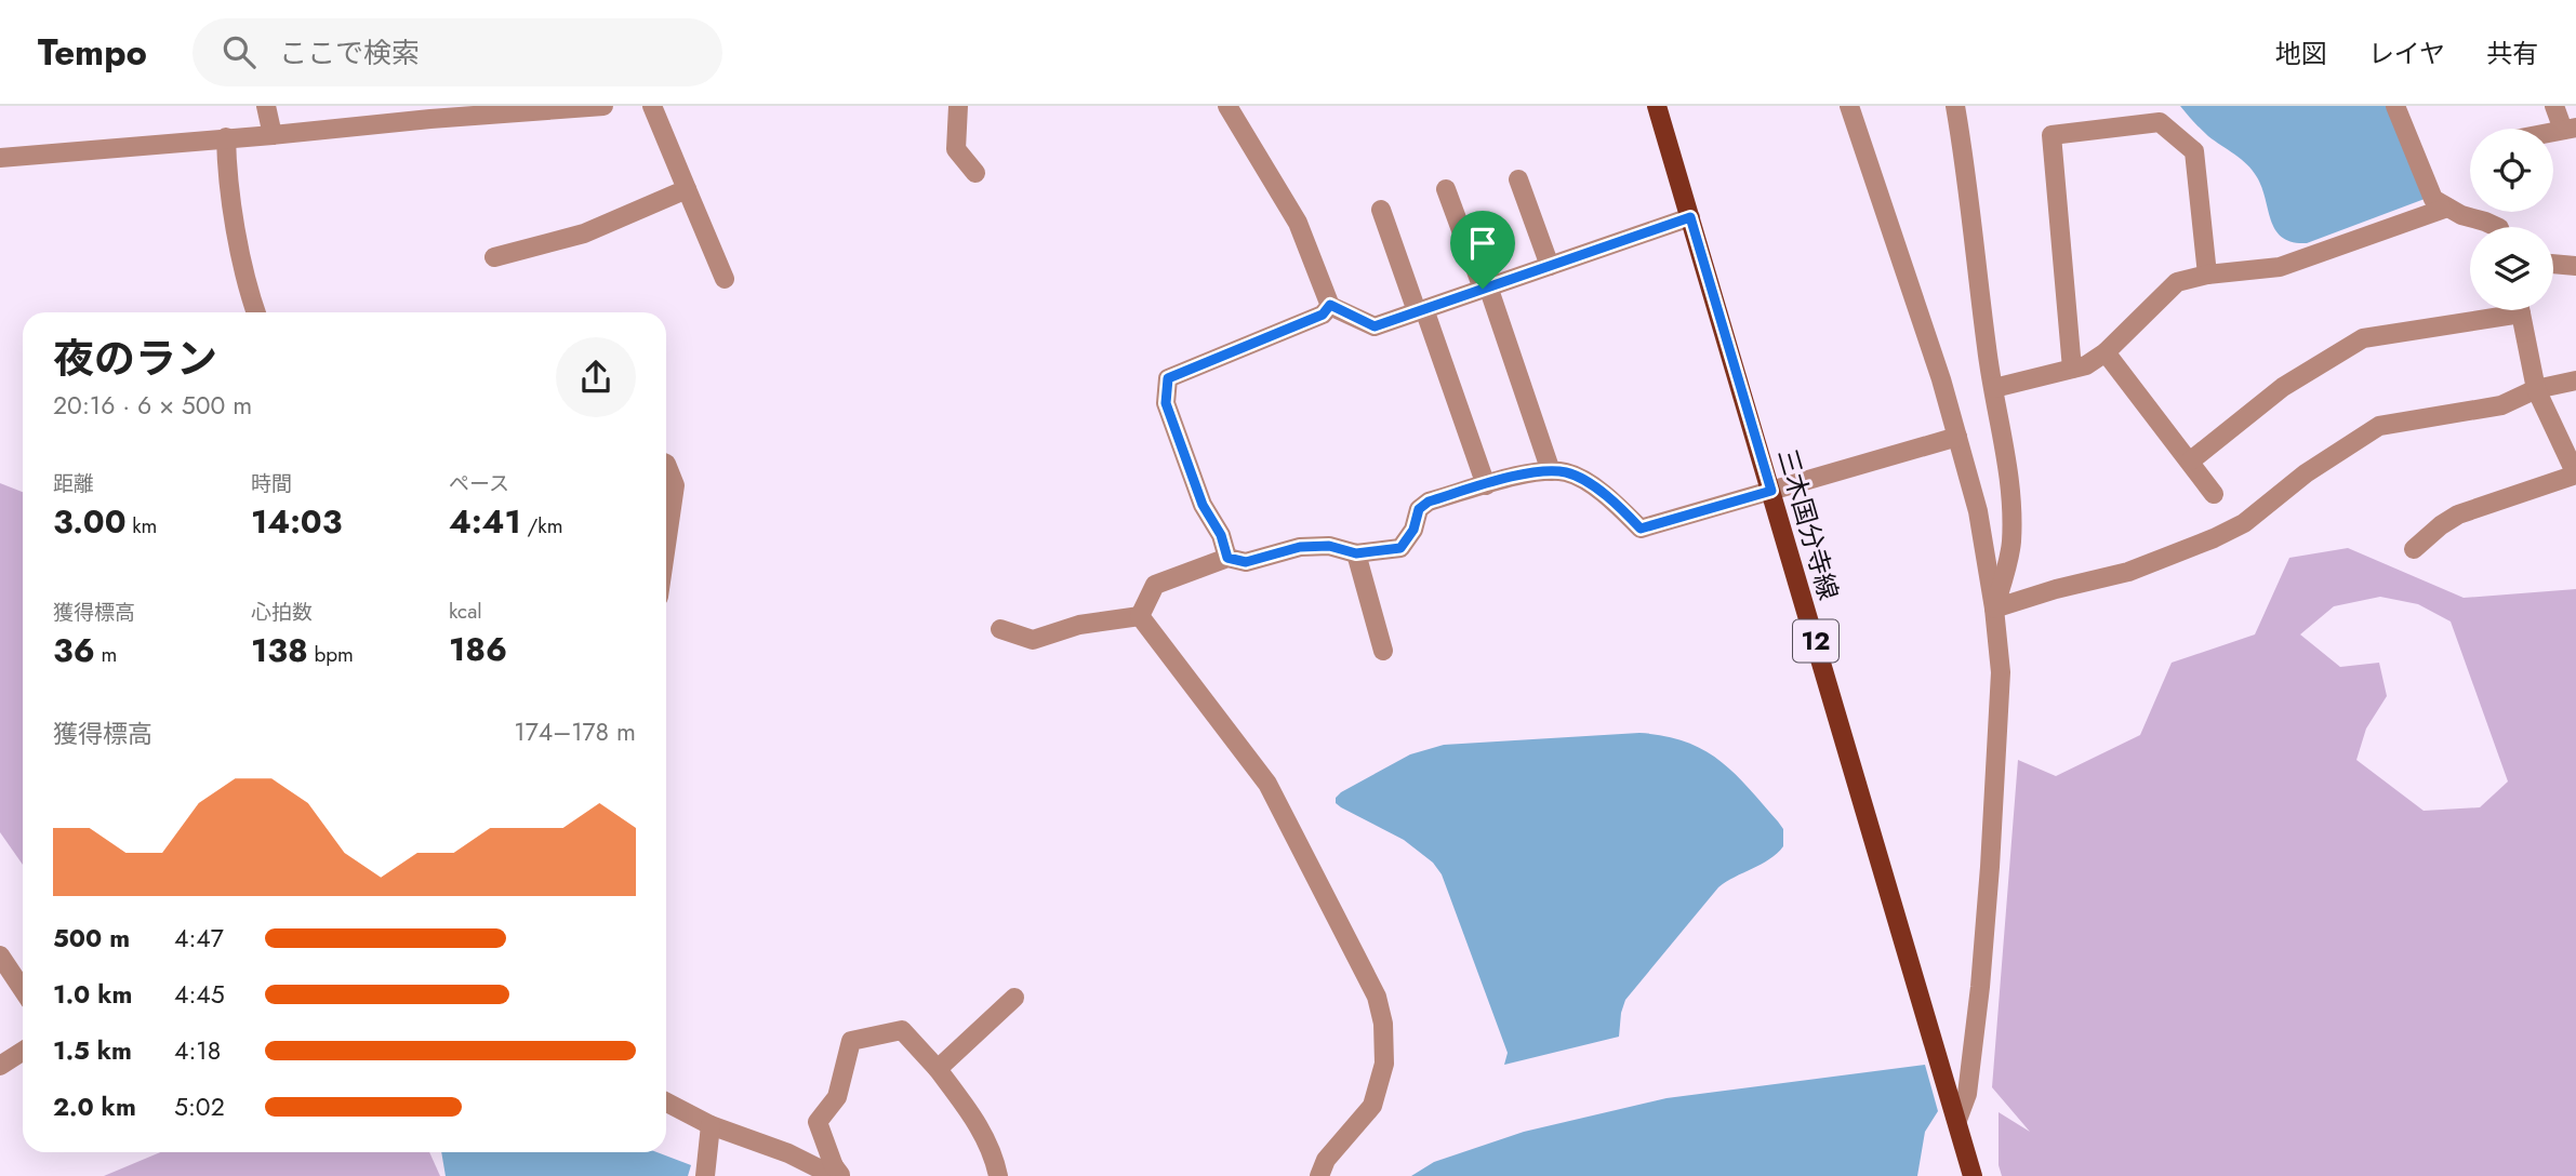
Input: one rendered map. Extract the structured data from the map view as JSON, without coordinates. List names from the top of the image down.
{
  "streets": {
    "main road": ["三木国分寺線", "12"]
  },
  "page": {
    "header": "Tempo",
    "search": "ここで検索",
    "nav": ["地図", "レイヤ", "共有"],
    "heading": ["夜のラン", "20:16 · 6 × 500 m"],
    "stats": [
      ["距離", "3.00 km"],
      ["時間", "14:03"],
      ["ペース", "4:41 /km"],
      ["獲得標高", "36 m"],
      ["心拍数", "138 bpm"],
      ["kcal", "186"]
    ],
    "chart": ["獲得標高", "174–178 m"],
    "list": [
      {
        "name": "500 m",
        "note": "4:47"
      },
      {
        "name": "1.0 km",
        "note": "4:45"
      },
      {
        "name": "1.5 km",
        "note": "4:18"
      },
      {
        "name": "2.0 km",
        "note": "5:02"
      }
    ]
  }
}
